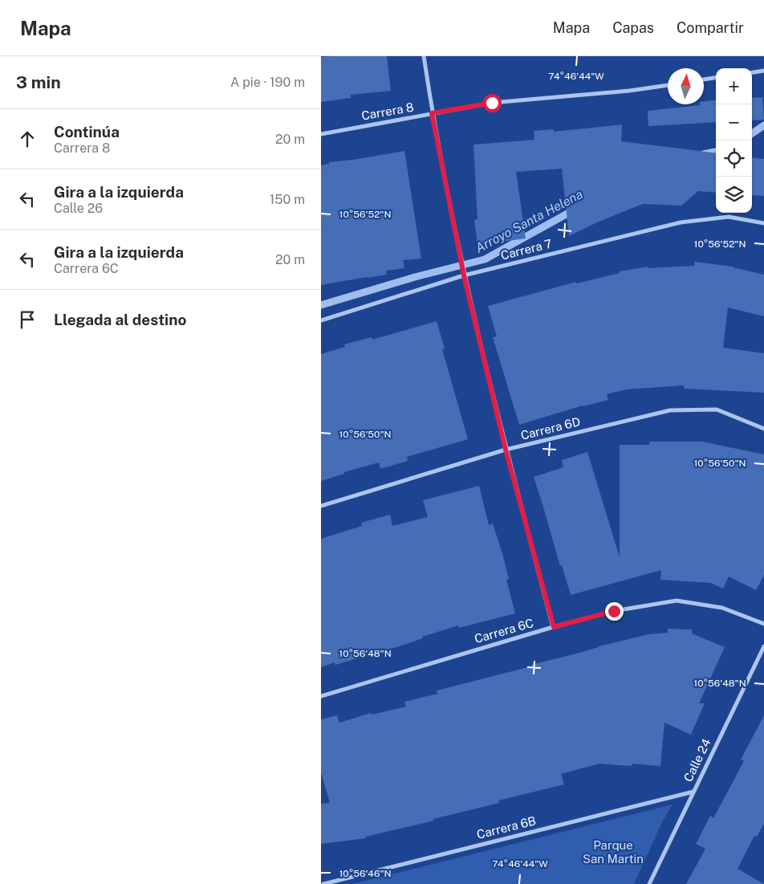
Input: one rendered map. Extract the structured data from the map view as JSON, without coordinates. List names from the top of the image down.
{
  "streets": {
    "street": [
      "Carrera 8",
      "Carrera 7",
      "Carrera 6D",
      "Carrera 6C",
      "Calle 24",
      "Carrera 6B"
    ]
  },
  "crossings": [
    ["Calle 24", "Carrera 6B"]
  ],
  "water": ["Arroyo Santa Helena"],
  "parks": ["Parque San Martin"],
  "north": "top",
  "page": {
    "header": "Mapa",
    "nav": ["Mapa", "Capas", "Compartir"],
    "heading": ["3 min", "A pie · 190 m"],
    "map_buttons": ["+", "−"],
    "list": [
      ["Continúa", "Carrera 8", "20 m"],
      ["Gira a la izquierda", "Calle 26", "150 m"],
      ["Gira a la izquierda", "Carrera 6C", "20 m"],
      "Llegada al destino"
    ]
  },
  "coordinates": [
    "74°46'44\"W",
    "10°56'52\"N",
    "10°56'50\"N",
    "10°56'48\"N",
    "10°56'46\"N"
  ]
}
